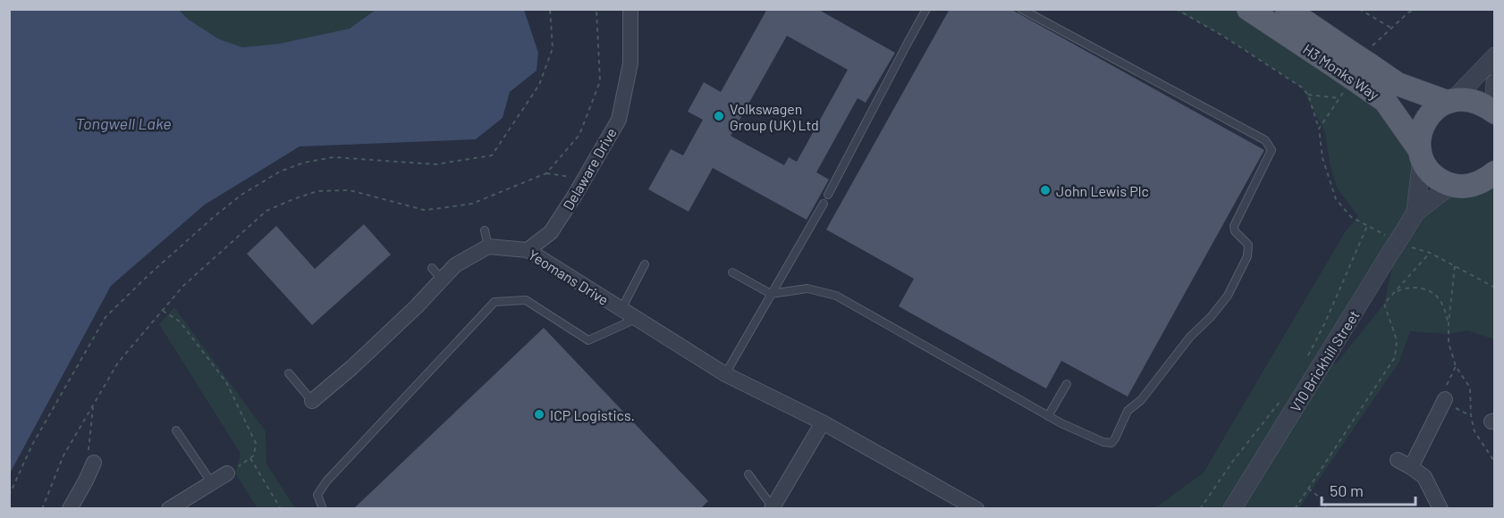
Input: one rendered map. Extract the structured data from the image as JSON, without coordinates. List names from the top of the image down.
{
  "streets": {
    "main road": ["H3 Monks Way"],
    "street": ["Delaware Drive", "Yeomans Drive", "V10 Brickhill Street"]
  },
  "crossings": [
    ["H3 Monks Way", "V10 Brickhill Street"],
    ["Delaware Drive", "Yeomans Drive"]
  ],
  "water": ["Tongwell Lake"],
  "places": ["Volkswagen Group (UK) Ltd", "John Lewis Plc", "ICP Logistics."],
  "scale_bar": "50 m"
}
